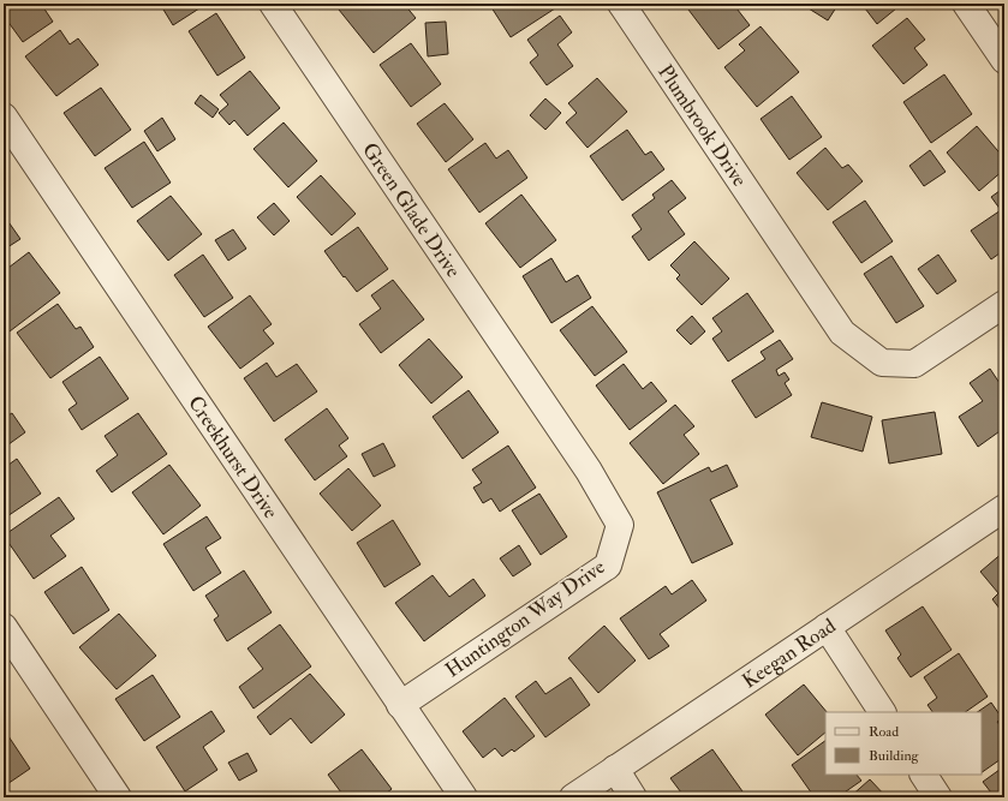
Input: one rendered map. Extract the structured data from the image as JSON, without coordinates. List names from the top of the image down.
{
  "streets": {
    "street": [
      "Plumbrook Drive",
      "Green Glade Drive",
      "Creekhurst Drive",
      "Huntington Way Drive",
      "Keegan Road"
    ]
  },
  "crossings": [
    ["Green Glade Drive", "Huntington Way Drive"],
    ["Creekhurst Drive", "Huntington Way Drive"]
  ],
  "legend": ["Road", "Building"]
}
